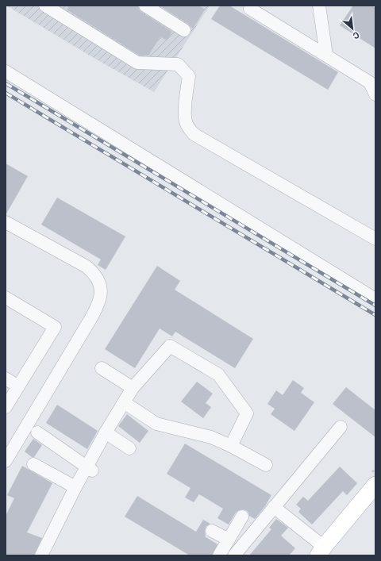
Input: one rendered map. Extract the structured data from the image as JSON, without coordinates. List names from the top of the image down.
{
  "north": "bottom right"
}
